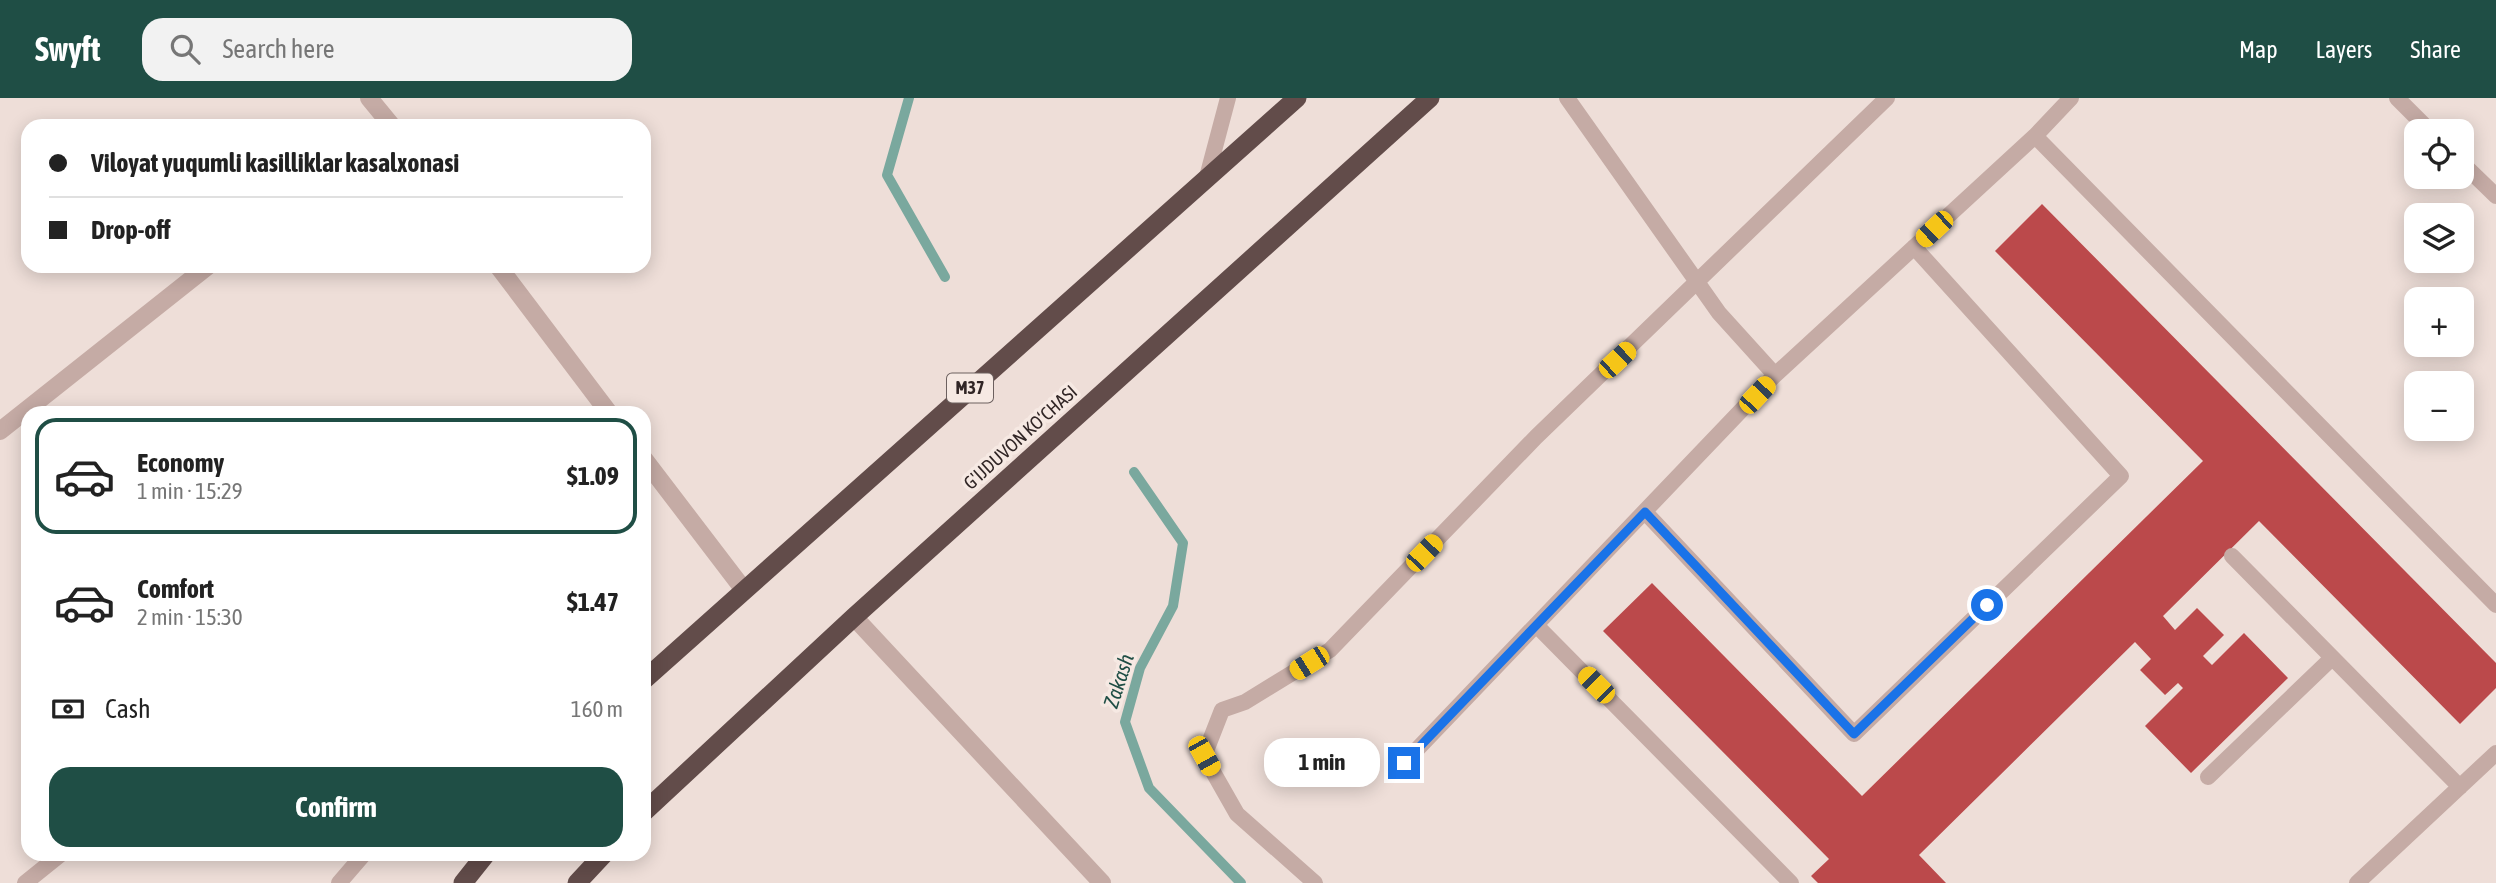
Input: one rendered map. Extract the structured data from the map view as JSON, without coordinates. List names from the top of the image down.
{
  "streets": {
    "highway": ["M37", "G'IJDUVON KO‘CHASI"]
  },
  "water": ["Zakash"],
  "page": {
    "header": "Swyft",
    "search": "Search here",
    "nav": ["Map", "Layers", "Share"],
    "map_buttons": ["+", "−"],
    "banner": ["Viloyat yuqumli kasilliklar kasalxonasi", "Drop-off"],
    "list": [
      {
        "name": "Economy",
        "note": "1 min · 15:29",
        "value": "$1.09"
      },
      {
        "name": "Comfort",
        "note": "2 min · 15:30",
        "value": "$1.47"
      }
    ],
    "pay": ["Cash", "160 m"],
    "bubble": "1 min",
    "buttons": "Confirm"
  }
}
